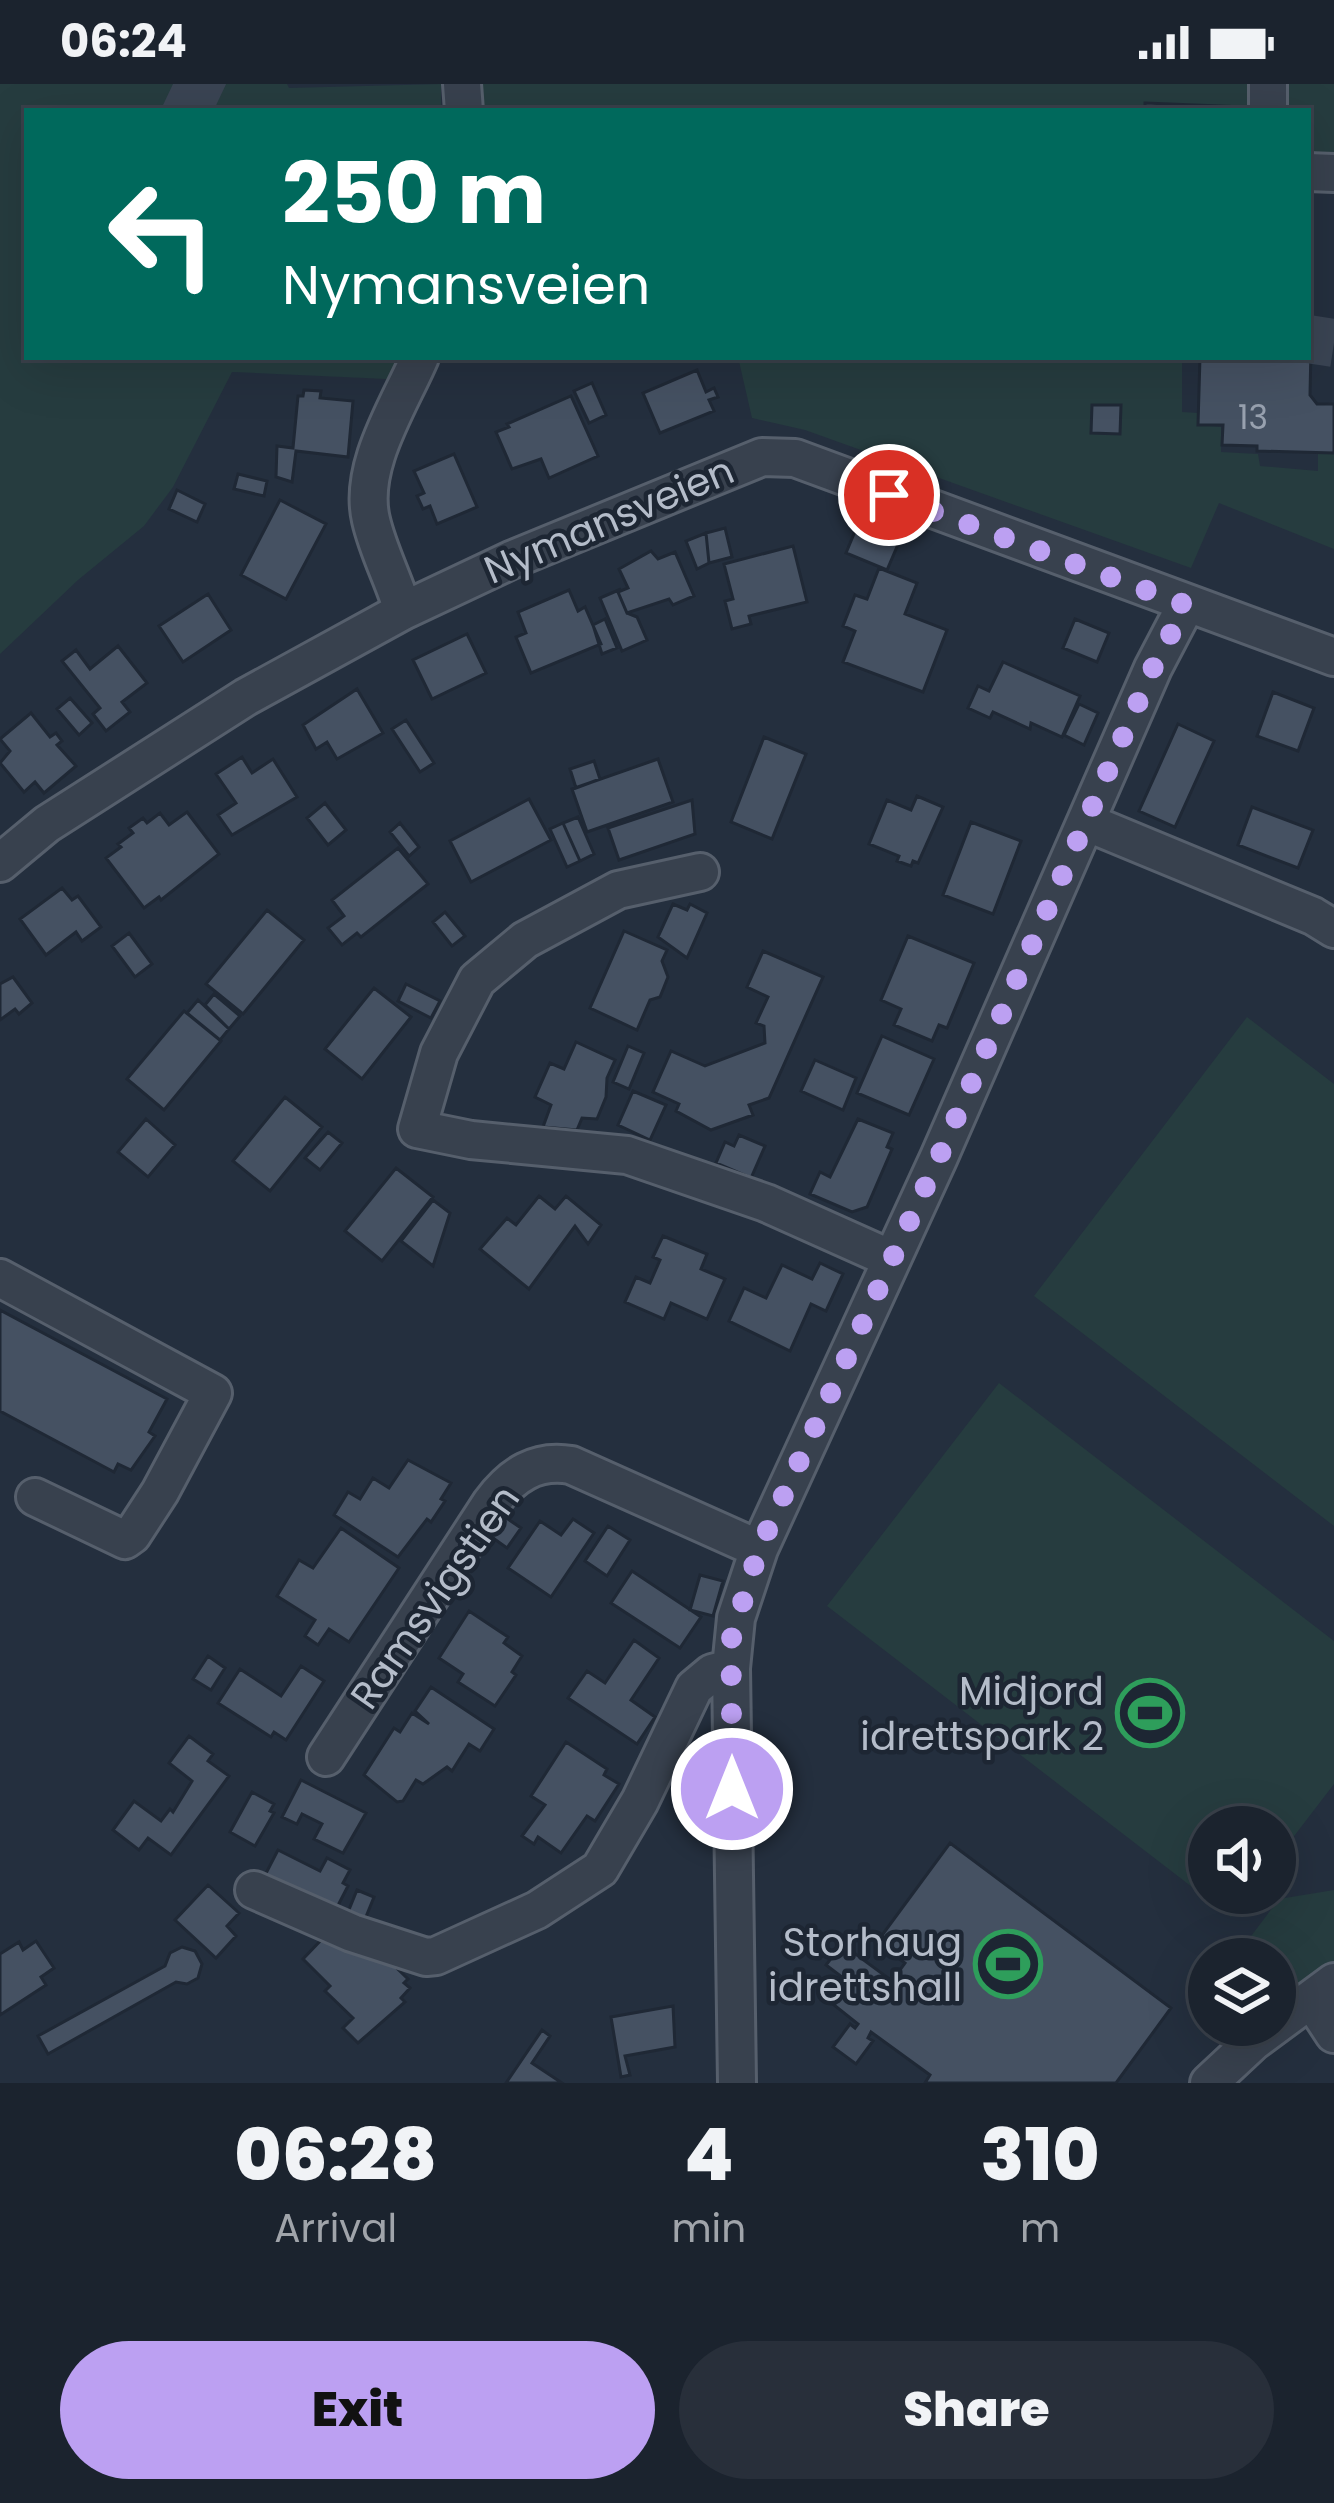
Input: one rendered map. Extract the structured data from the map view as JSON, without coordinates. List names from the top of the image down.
{
  "streets": {
    "street": ["Nymansveien", "Ramsvigstien"]
  },
  "places": {
    "sports": ["Midjord idrettspark 2", "Storhaug idrettshall"]
  },
  "house_numbers": ["13"],
  "page": {
    "status": "06:24",
    "turn": ["250 m", "Nymansveien"],
    "eta": [
      "06:28",
      "Arrival",
      "4",
      "min",
      "310",
      "m"
    ],
    "buttons": ["Exit", "Share"]
  }
}
